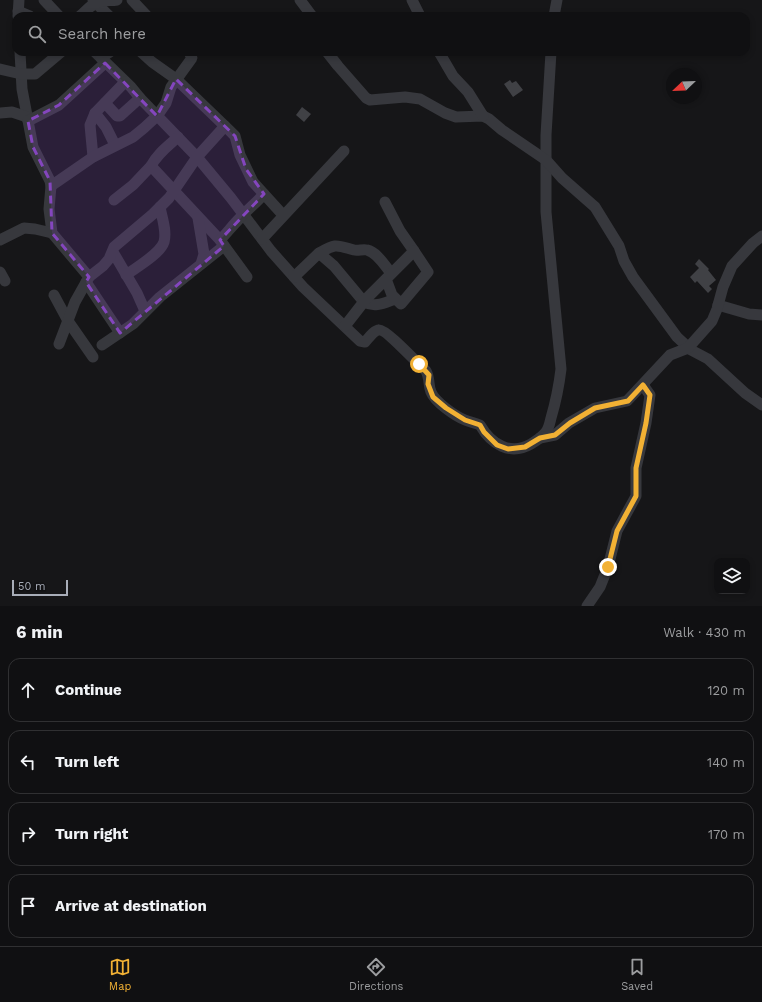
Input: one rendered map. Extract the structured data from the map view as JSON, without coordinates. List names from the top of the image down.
{
  "scale_bar": "50 m",
  "north": "bottom left",
  "page": {
    "search": "Search here",
    "scale": "50 m",
    "heading": ["6 min", "Walk · 430 m"],
    "list": [
      ["Continue", "120 m"],
      ["Turn left", "140 m"],
      ["Turn right", "170 m"],
      "Arrive at destination"
    ],
    "nav": ["Map", "Directions", "Saved"]
  }
}
